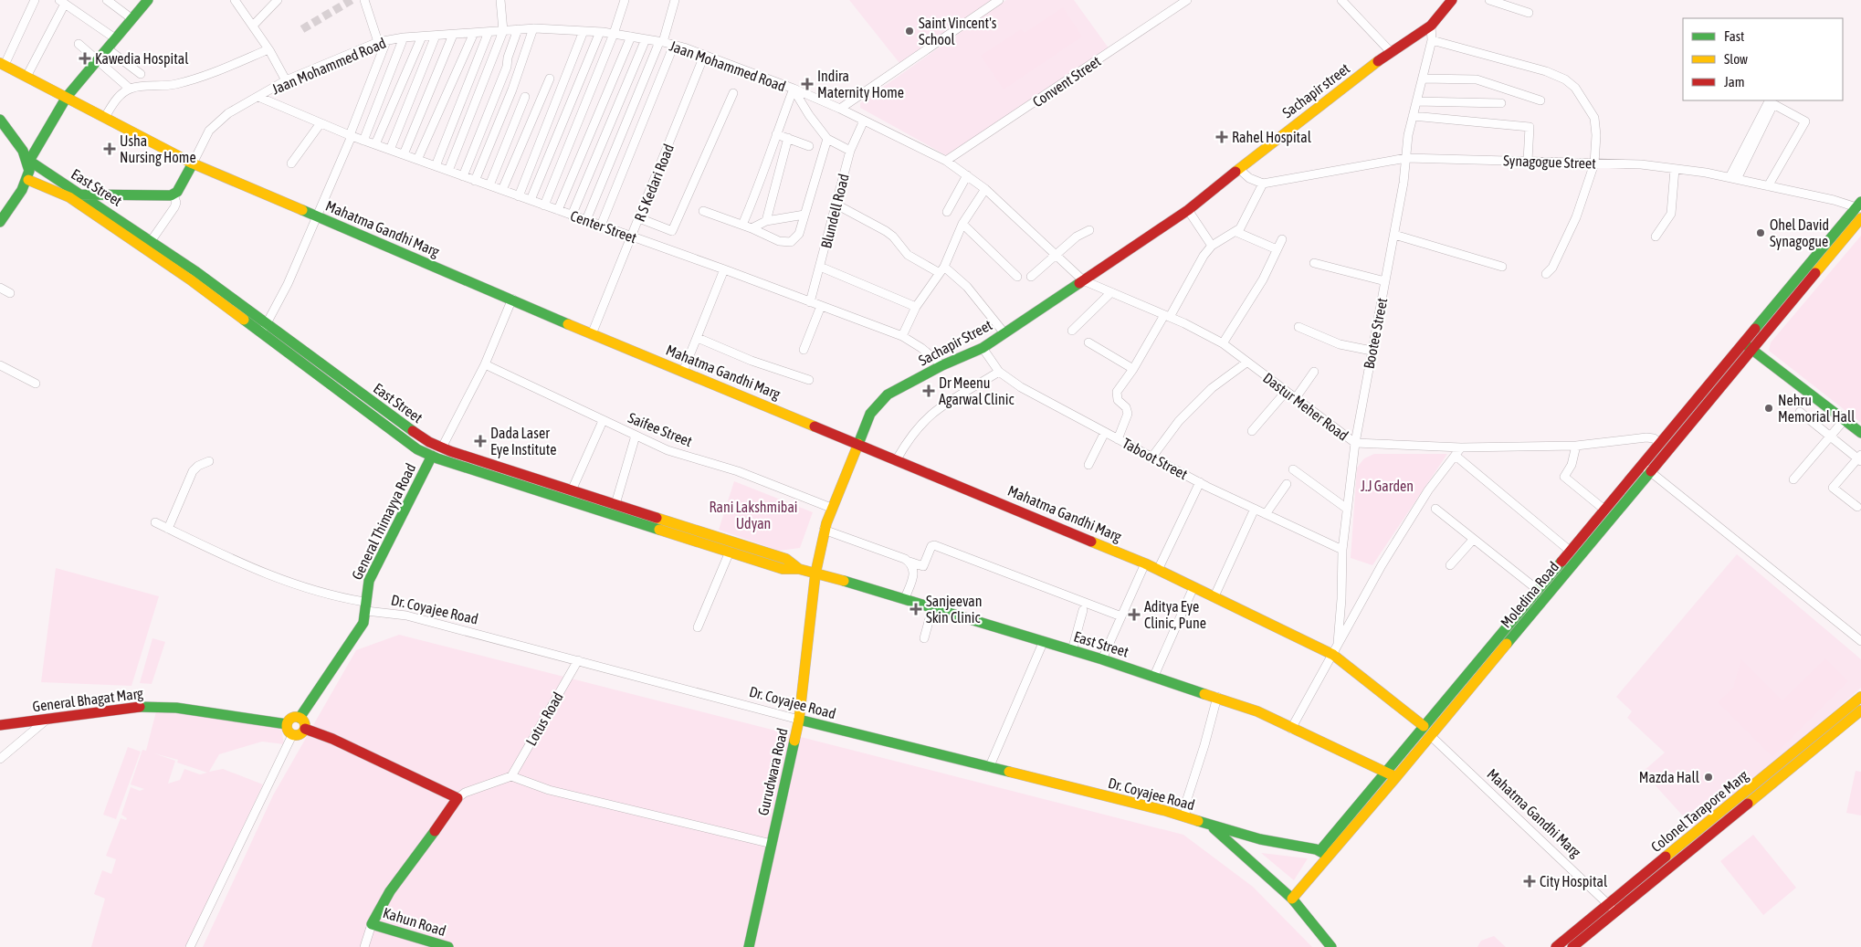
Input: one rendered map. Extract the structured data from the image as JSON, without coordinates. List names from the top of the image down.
{
  "streets": {
    "main road": [
      "Sachapir street",
      "East Street",
      "Mahatma Gandhi Marg",
      "Sachapir Street",
      "General Thimayya Road",
      "Moledina Road",
      "Dr. Coyajee Road",
      "General Bhagat Marg",
      "Gurudwara Road",
      "Colonel Tarapore Marg",
      "Kahun Road"
    ],
    "street": [
      "Jaan Mohammed Road",
      "Convent Street",
      "Synagogue Street",
      "R S Kedari Road",
      "Blundell Road",
      "Center Street",
      "Bootee Street",
      "Dastur Meher Road",
      "Saifee Street",
      "Taboot Street",
      "Lotus Road"
    ]
  },
  "crossings": [
    ["Jaan Mohammed Road", "Convent Street"],
    ["Jaan Mohammed Road", "Sachapir street"],
    ["Jaan Mohammed Road", "R S Kedari Road"],
    ["Jaan Mohammed Road", "Blundell Road"],
    ["Jaan Mohammed Road", "Center Street"],
    ["Jaan Mohammed Road", "Mahatma Gandhi Marg"],
    ["Jaan Mohammed Road", "Sachapir Street"],
    ["Jaan Mohammed Road", "Dastur Meher Road"],
    ["Sachapir street", "Bootee Street"],
    ["Sachapir street", "Sachapir Street"],
    ["Sachapir street", "Dastur Meher Road"],
    ["Synagogue Street", "Bootee Street"],
    ["R S Kedari Road", "Center Street"],
    ["R S Kedari Road", "Mahatma Gandhi Marg"],
    ["East Street", "General Thimayya Road"],
    ["East Street", "Moledina Road"],
    ["East Street", "Gurudwara Road"],
    ["Blundell Road", "Center Street"],
    ["Blundell Road", "Sachapir Street"],
    ["Center Street", "Sachapir Street"],
    ["Mahatma Gandhi Marg", "Sachapir Street"],
    ["Mahatma Gandhi Marg", "Moledina Road"],
    ["Mahatma Gandhi Marg", "Colonel Tarapore Marg"],
    ["Bootee Street", "Dastur Meher Road"],
    ["Bootee Street", "Taboot Street"],
    ["Sachapir Street", "Dastur Meher Road"],
    ["Sachapir Street", "Taboot Street"],
    ["Dastur Meher Road", "Moledina Road"],
    ["General Thimayya Road", "Dr. Coyajee Road"],
    ["General Thimayya Road", "General Bhagat Marg"],
    ["Dr. Coyajee Road", "Lotus Road"],
    ["Dr. Coyajee Road", "Gurudwara Road"]
  ],
  "parks": ["J.J Garden", "Rani Lakshmibai Udyan"],
  "places": {
    "other": [
      "Saint Vincent's School",
      "Ohel David Synagogue",
      "Nehru Memorial Hall",
      "Mazda Hall"
    ],
    "health": [
      "Kawedia Hospital",
      "Indira Maternity Home",
      "Rahel Hospital",
      "Usha Nursing Home",
      "Dr Meenu Agarwal Clinic",
      "Dada Laser Eye Institute",
      "Sanjeevan Skin Clinic",
      "Aditya Eye Clinic, Pune",
      "City Hospital"
    ]
  },
  "legend": ["Fast", "Slow", "Jam"]
}
